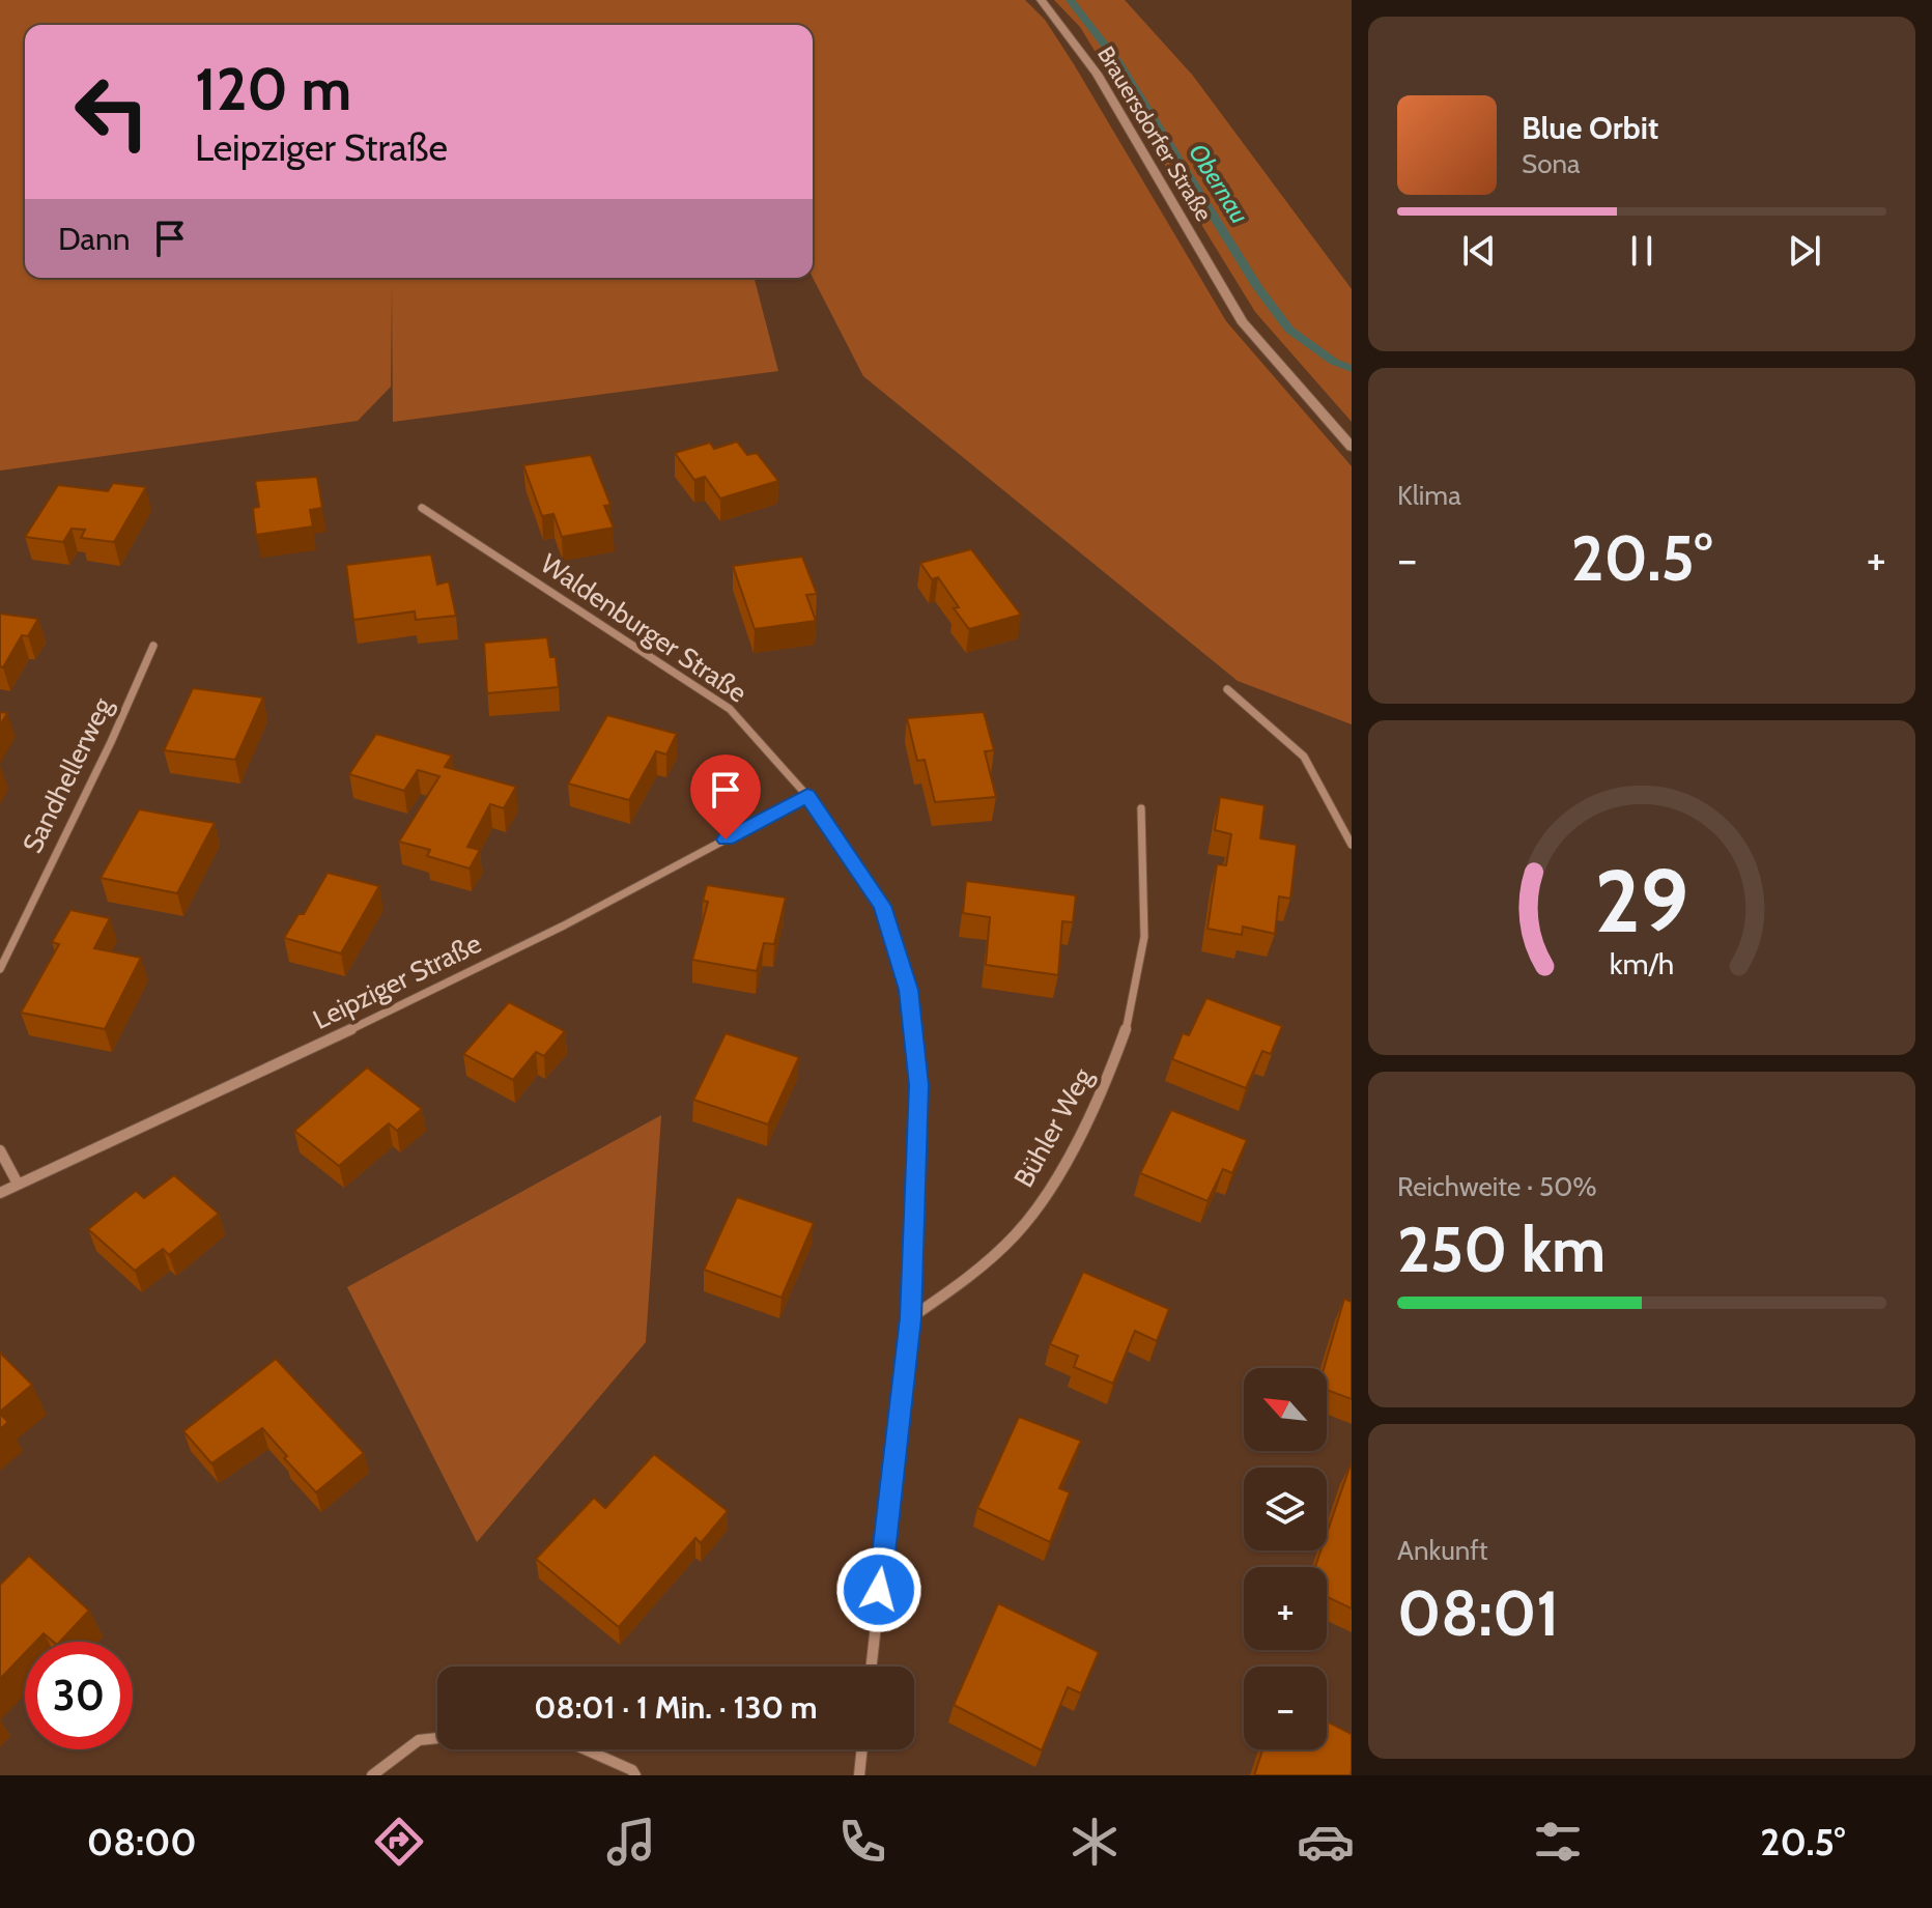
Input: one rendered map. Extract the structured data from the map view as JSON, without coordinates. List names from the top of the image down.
{
  "streets": {
    "street": [
      "Brauersdorfer Straße",
      "Waldenburger Straße",
      "Sandhellerweg",
      "Leipziger Straße",
      "Bühler Weg"
    ]
  },
  "crossings": [
    ["Waldenburger Straße", "Leipziger Straße"],
    ["Waldenburger Straße", "Bühler Weg"]
  ],
  "water": ["Obernau"],
  "north": "top left",
  "page": {
    "turn": ["120 m", "Leipziger Straße"],
    "song": ["Blue Orbit", "Sona"],
    "then": "Dann",
    "tile": [
      "Klima",
      ["Reichweite · 50%", "250 km"],
      ["Ankunft", "08:01"]
    ],
    "heat": ["−", "20.5°", "+"],
    "map_buttons": ["+", "−"],
    "limit": "30",
    "trip": "08:01 · 1 Min. · 130 m",
    "tabs": ["08:00", "20.5°"],
    "gauge": ["29", "km/h"]
  }
}
